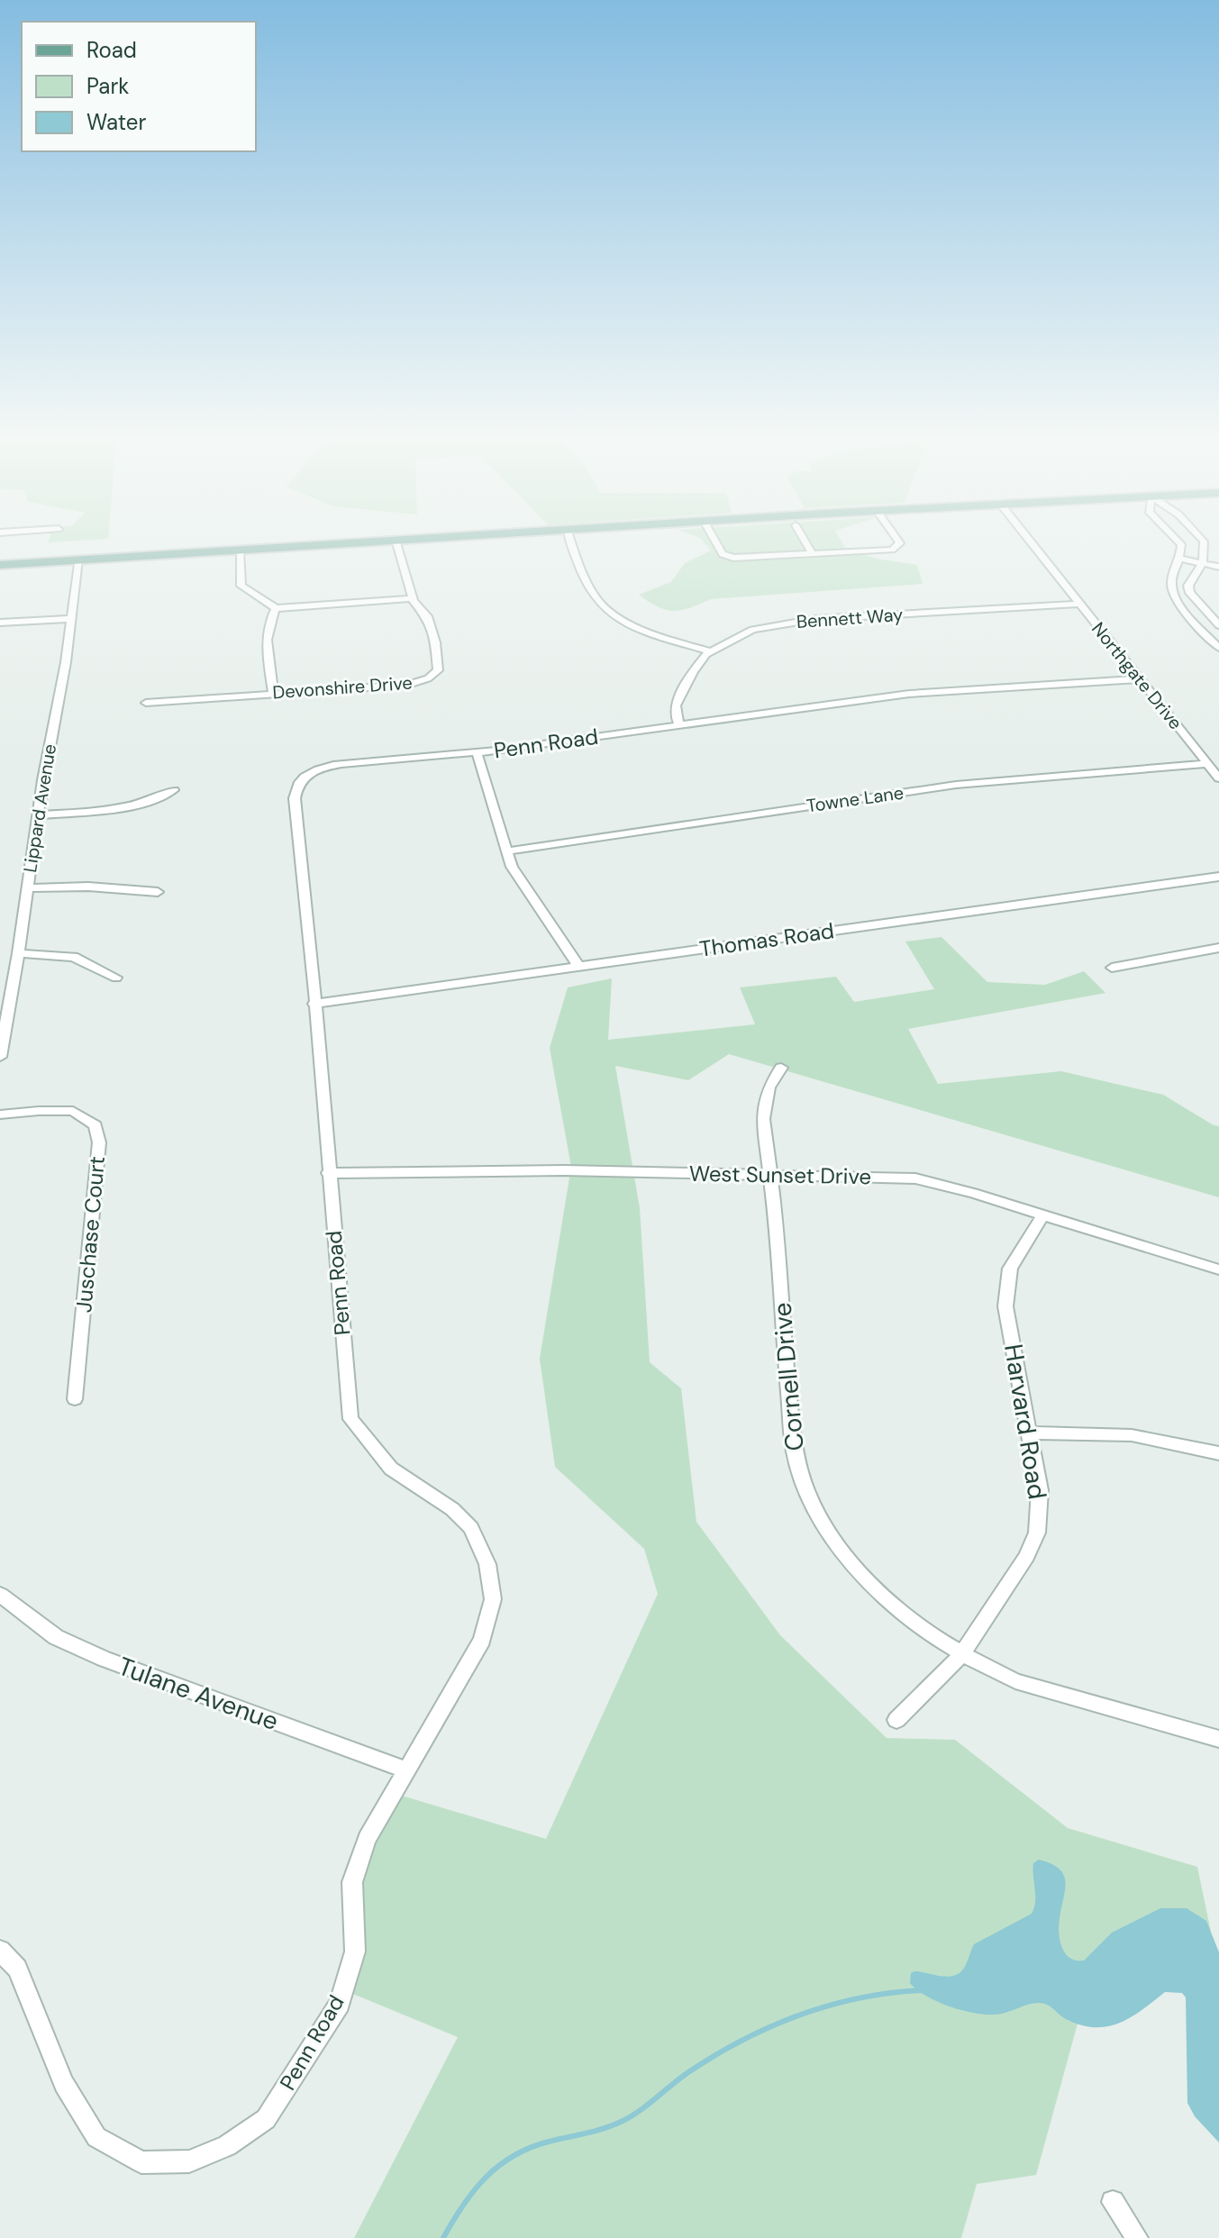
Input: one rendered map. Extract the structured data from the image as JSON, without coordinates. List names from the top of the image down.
{
  "streets": {
    "street": [
      "Bennett Way",
      "Northgate Drive",
      "Devonshire Drive",
      "Penn Road",
      "Towne Lane",
      "Lippard Avenue",
      "Thomas Road",
      "West Sunset Drive",
      "Juschase Court",
      "Cornell Drive",
      "Harvard Road",
      "Tulane Avenue"
    ]
  },
  "crossings": [
    ["Bennett Way", "Northgate Drive"],
    ["Bennett Way", "Penn Road"],
    ["Northgate Drive", "Penn Road"],
    ["Northgate Drive", "Towne Lane"],
    ["Penn Road", "Thomas Road"],
    ["Penn Road", "West Sunset Drive"],
    ["Penn Road", "Tulane Avenue"],
    ["West Sunset Drive", "Cornell Drive"],
    ["West Sunset Drive", "Harvard Road"],
    ["Cornell Drive", "Harvard Road"]
  ],
  "legend": ["Road", "Park", "Water"]
}
